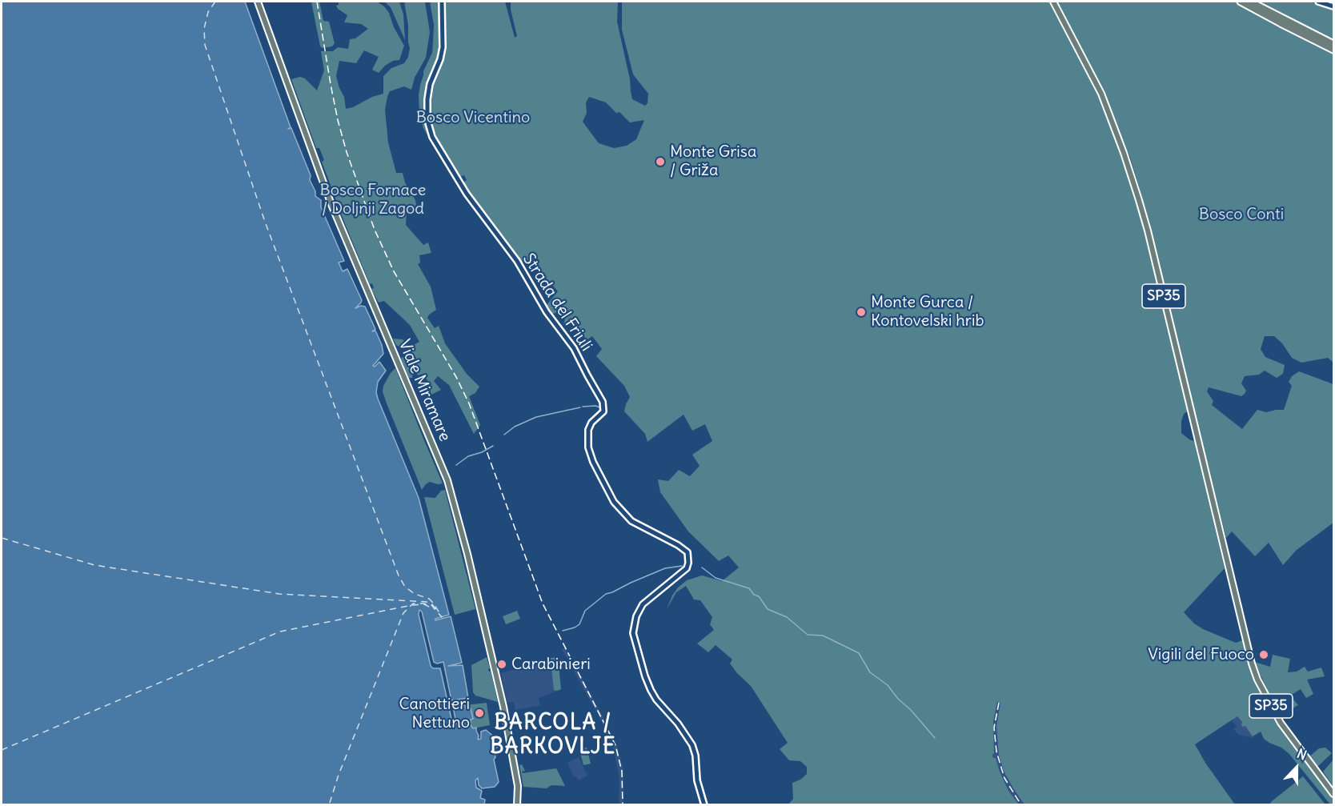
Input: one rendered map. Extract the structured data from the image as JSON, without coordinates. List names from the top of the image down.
{
  "streets": {
    "main road": ["SP35", "Strada del Friuli", "Viale Miramare"]
  },
  "districts": ["BARCOLA / BARKOVLJE"],
  "parks": ["Bosco Vicentino", "Bosco Fornace / Doljnji Zagod", "Bosco Conti"],
  "places": [
    "Monte Grisa / Griža",
    "Monte Gurca / Kontovelski hrib",
    "Vigili del Fuoco",
    "Carabinieri",
    "Canottieri Nettuno"
  ],
  "north": "top"
}
